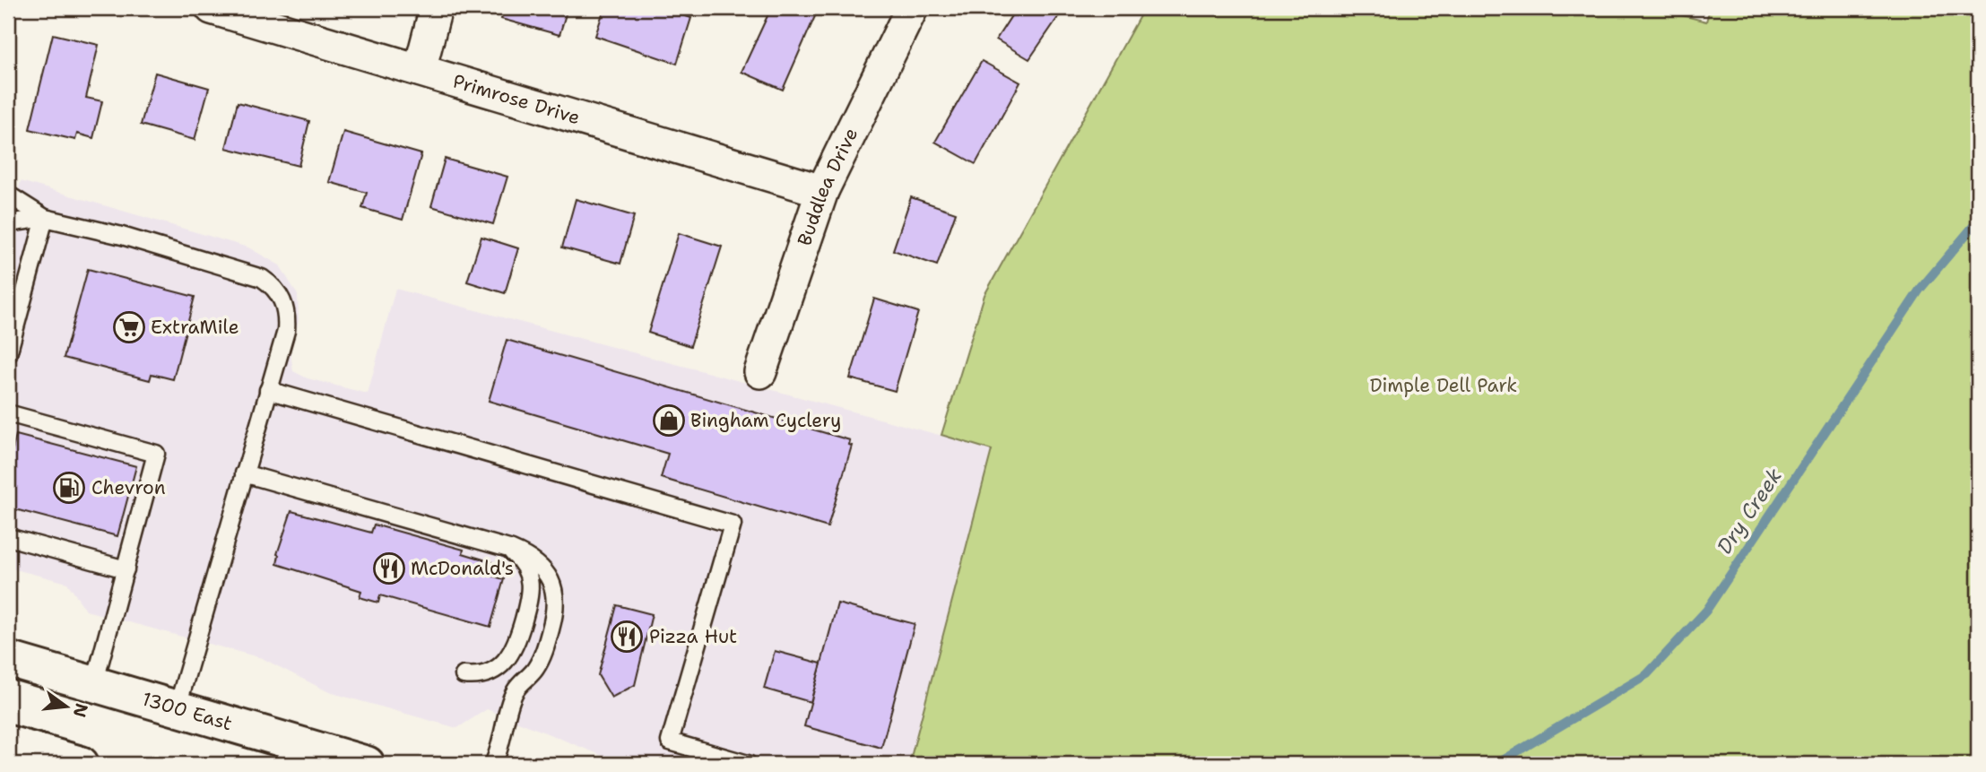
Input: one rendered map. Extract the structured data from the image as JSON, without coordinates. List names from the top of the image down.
{
  "streets": {
    "main road": ["1300 East"],
    "street": ["Primrose Drive", "Buddlea Drive"]
  },
  "crossings": [
    ["Primrose Drive", "Buddlea Drive"]
  ],
  "water": ["Dry Creek"],
  "parks": ["Dimple Dell Park"],
  "places": {
    "supermarket": ["ExtraMile"],
    "shop": ["Bingham Cyclery"],
    "fuel station": ["Chevron"],
    "restaurant": ["McDonald's", "Pizza Hut"]
  },
  "north": "right"
}
